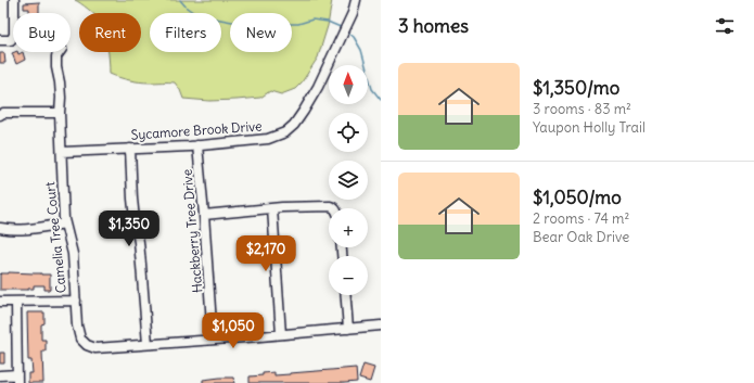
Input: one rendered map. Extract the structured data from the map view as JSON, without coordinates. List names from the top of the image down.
{
  "streets": {
    "street": ["Sycamore Brook Drive", "Hackberry Tree Drive", "Camelia Tree Court"]
  },
  "crossings": [
    ["Sycamore Brook Drive", "Hackberry Tree Drive"],
    ["Sycamore Brook Drive", "Camelia Tree Court"]
  ],
  "north": "top",
  "page": {
    "heading": "3 homes",
    "chip": [
      "Buy",
      "Rent",
      "Filters",
      "New"
    ],
    "list": [
      {
        "name": "$1,350/mo",
        "note": "3 rooms · 83 m² · Yaupon Holly Trail"
      },
      {
        "name": "$1,050/mo",
        "note": "2 rooms · 74 m² · Bear Oak Drive"
      }
    ],
    "map_buttons": ["+", "−"],
    "price": ["$1,350", "$2,170", "$1,050"]
  }
}
